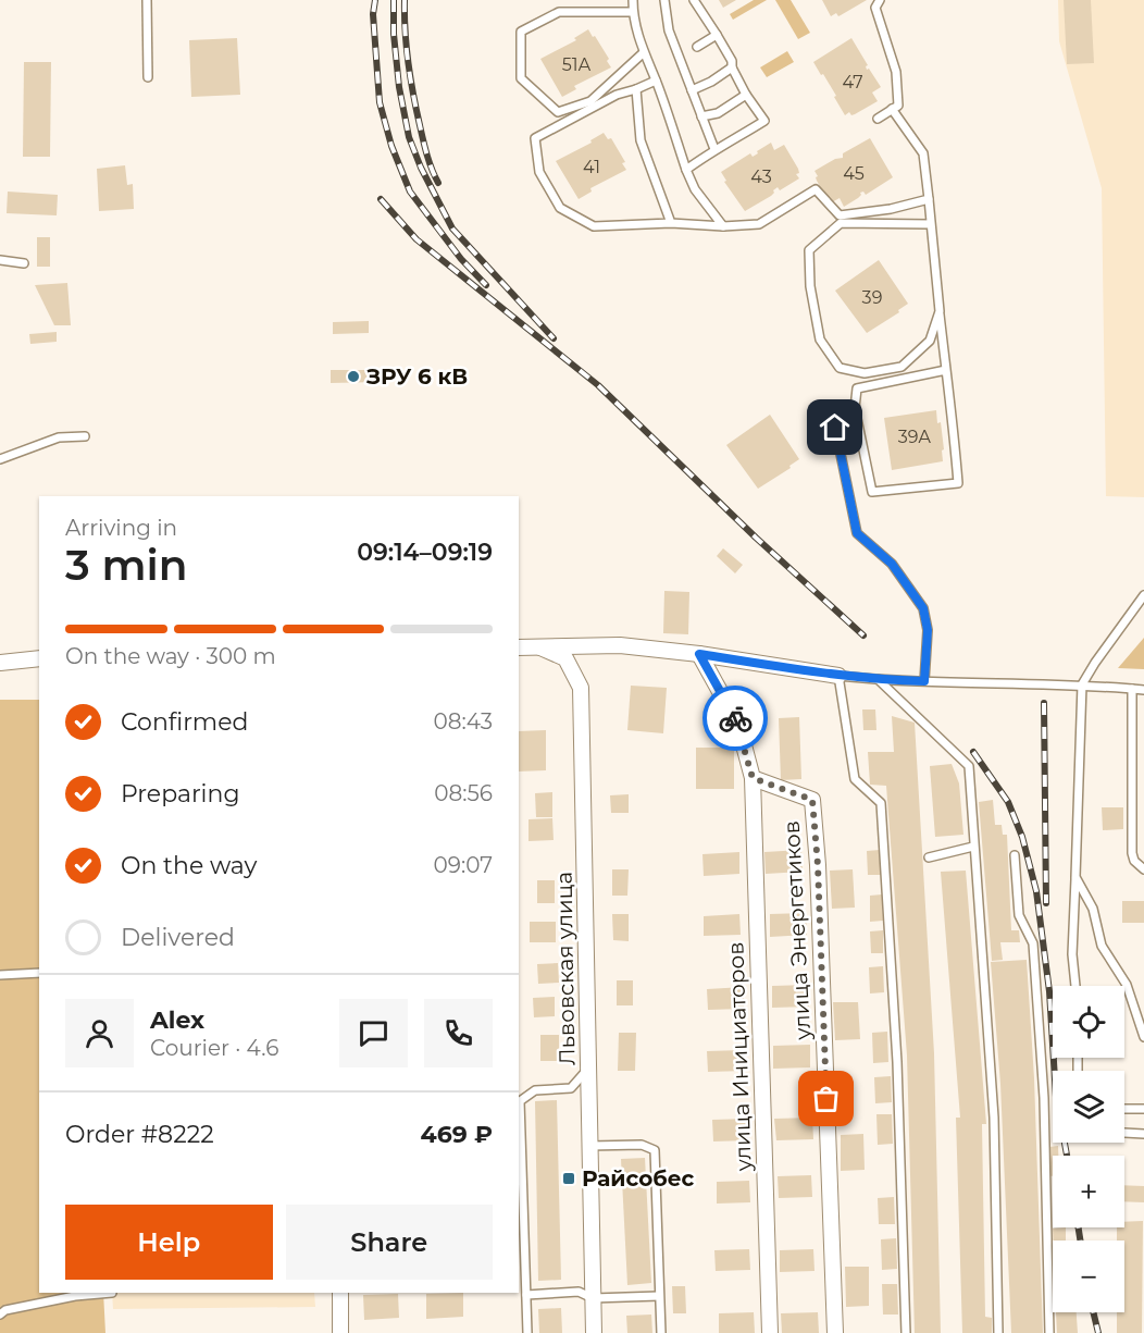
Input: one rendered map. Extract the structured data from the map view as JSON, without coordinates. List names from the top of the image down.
{
  "streets": {
    "street": ["улица Энергетиков", "Львовская улица", "улица Инициаторов"]
  },
  "crossings": [
    ["улица Энергетиков", "улица Инициаторов"]
  ],
  "places": {
    "other": ["ЗРУ 6 кВ"],
    "transit": ["Райсобес"]
  },
  "house_numbers": [
    "51А",
    "47",
    "41",
    "45",
    "43",
    "39",
    "39А"
  ],
  "page": {
    "heading": ["3 min", "Arriving in", "09:14–09:19"],
    "panel": [
      "Alex",
      "Courier · 4.6",
      "Order #8222",
      "469 ₽"
    ],
    "bar": "On the way · 300 m",
    "list": [
      ["Confirmed", "08:43"],
      ["Preparing", "08:56"],
      ["On the way", "09:07"],
      "Delivered"
    ],
    "map_buttons": ["+", "−"],
    "buttons": ["Help", "Share"]
  }
}
